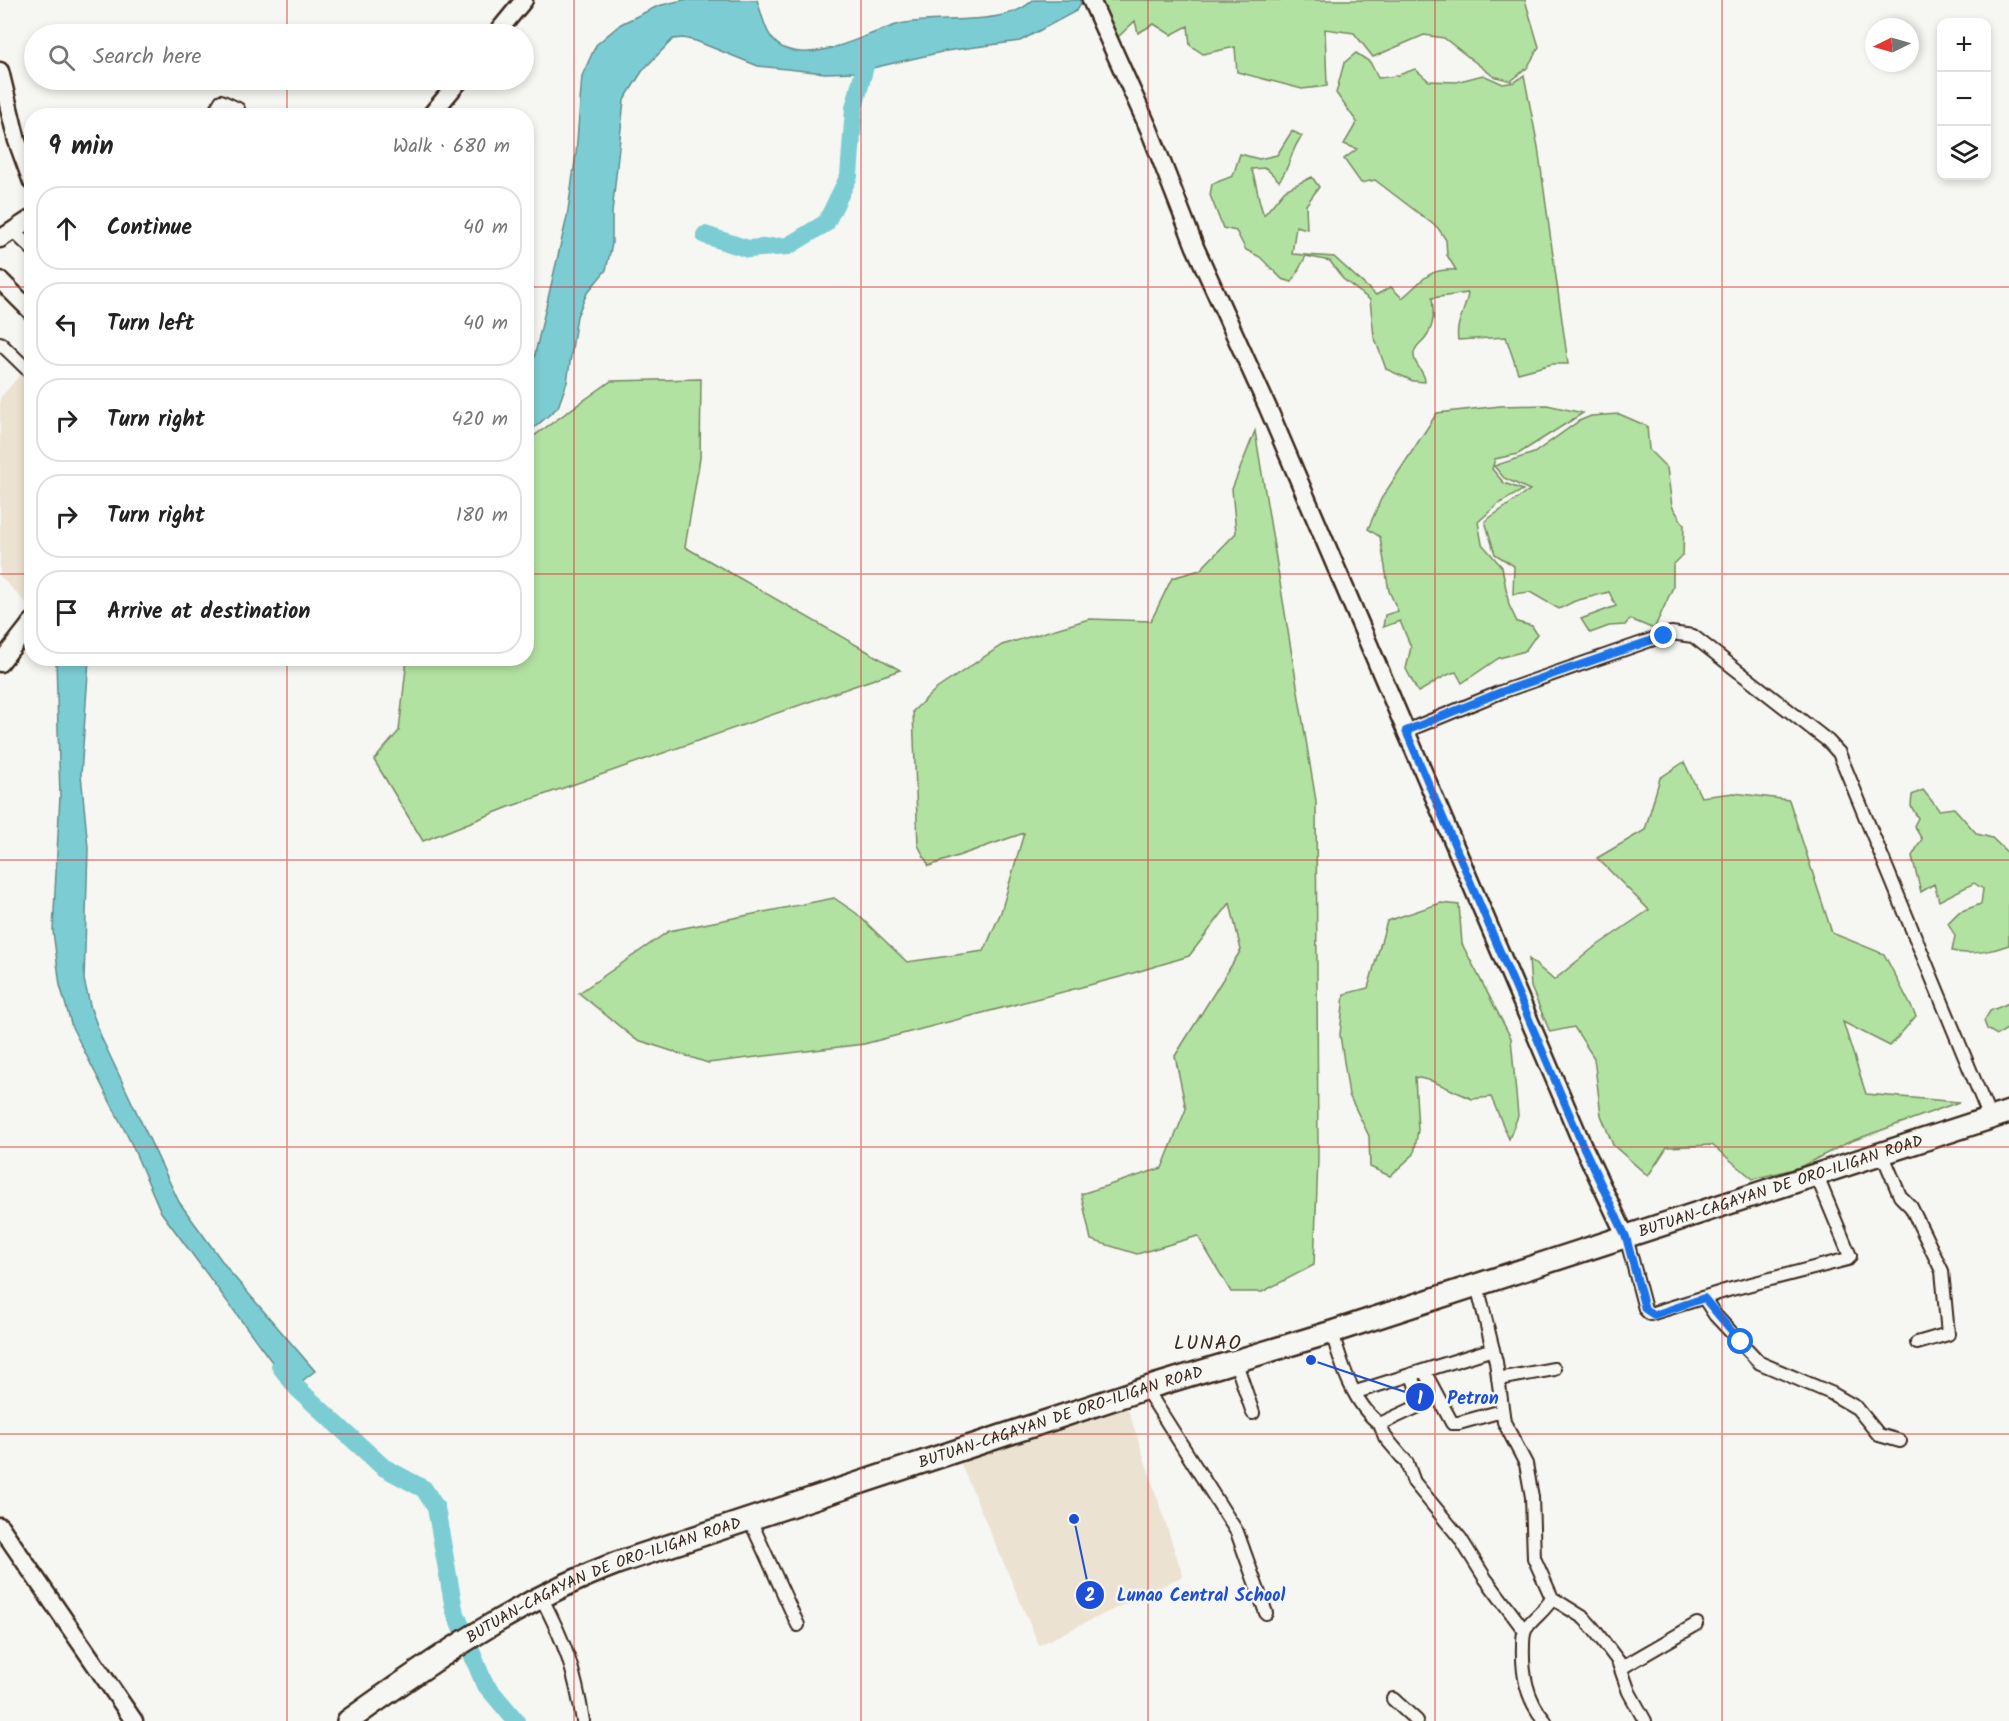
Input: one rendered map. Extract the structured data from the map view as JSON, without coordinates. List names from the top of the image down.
{
  "streets": {
    "highway": ["BUTUAN-CAGAYAN DE ORO-ILIGAN ROAD"]
  },
  "districts": ["LUNAO"],
  "places": ["Petron", "Lunao Central School"],
  "north": "left",
  "page": {
    "map_buttons": ["+", "−"],
    "search": "Search here",
    "heading": ["9 min", "Walk · 680 m"],
    "list": [
      ["Continue", "40 m"],
      ["Turn left", "40 m"],
      ["Turn right", "420 m"],
      ["Turn right", "180 m"],
      "Arrive at destination"
    ]
  }
}
